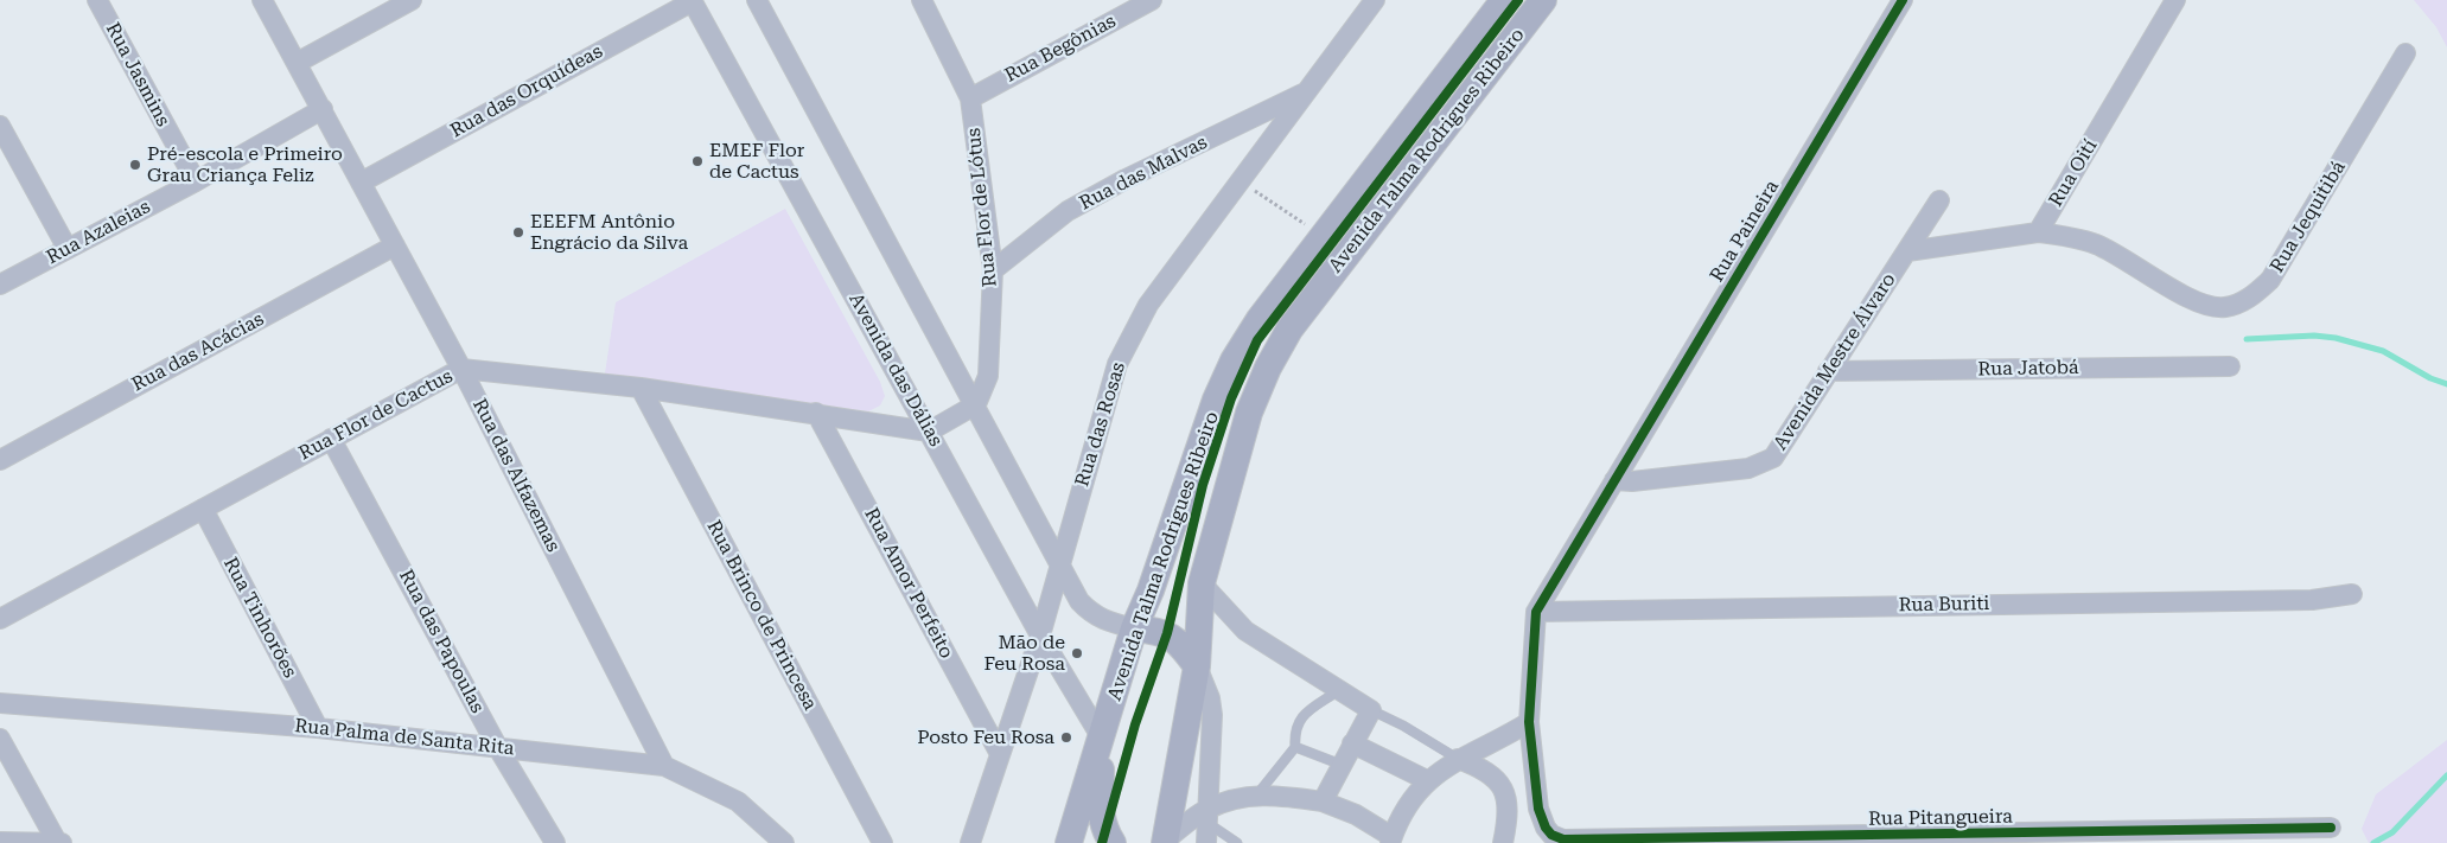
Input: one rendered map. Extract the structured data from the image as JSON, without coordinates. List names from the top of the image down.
{
  "streets": {
    "main road": ["Avenida Talma Rodrigues Ribeiro"],
    "street": [
      "Rua Begônias",
      "Rua Jasmins",
      "Rua das Orquídeas",
      "Rua das Malvas",
      "Rua Oití",
      "Rua Flor de Lótus",
      "Rua Jequitibá",
      "Rua Paineira",
      "Rua Azaleias",
      "Rua das Acácias",
      "Avenida Mestre Álvaro",
      "Rua Jatobá",
      "Avenida das Dálias",
      "Rua Flor de Cactus",
      "Rua das Rosas",
      "Rua das Alfazemas",
      "Rua Amor Perfeito",
      "Rua Buriti",
      "Rua Brinco de Princesa",
      "Rua Tinhorões",
      "Rua das Papoulas",
      "Rua Palma de Santa Rita",
      "Rua Pitangueira"
    ]
  },
  "crossings": [
    ["Rua Begônias", "Rua Flor de Lótus"],
    ["Rua Jasmins", "Rua Azaleias"],
    ["Rua das Orquídeas", "Avenida das Dálias"],
    ["Rua das Orquídeas", "Rua das Alfazemas"],
    ["Avenida Talma Rodrigues Ribeiro", "Avenida das Dálias"],
    ["Rua das Malvas", "Rua Flor de Lótus"],
    ["Rua das Malvas", "Rua das Rosas"],
    ["Rua Oití", "Rua Jequitibá"],
    ["Rua Paineira", "Avenida Mestre Álvaro"],
    ["Rua Azaleias", "Rua das Alfazemas"],
    ["Rua das Acácias", "Rua das Alfazemas"],
    ["Avenida Mestre Álvaro", "Rua Jatobá"],
    ["Avenida das Dálias", "Rua Flor de Cactus"],
    ["Avenida das Dálias", "Rua das Rosas"],
    ["Rua Flor de Cactus", "Rua das Alfazemas"],
    ["Rua Flor de Cactus", "Rua Amor Perfeito"],
    ["Rua Flor de Cactus", "Rua Brinco de Princesa"],
    ["Rua Flor de Cactus", "Rua Tinhorões"],
    ["Rua Flor de Cactus", "Rua das Papoulas"],
    ["Rua das Rosas", "Rua Amor Perfeito"],
    ["Rua das Alfazemas", "Rua Palma de Santa Rita"],
    ["Rua Tinhorões", "Rua Palma de Santa Rita"],
    ["Rua das Papoulas", "Rua Palma de Santa Rita"]
  ],
  "places": [
    "EMEF Flor de Cactus",
    "Pré-escola e Primeiro Grau Criança Feliz",
    "EEEFM Antônio Engrácio da Silva",
    "Mão de Feu Rosa",
    "Posto Feu Rosa"
  ]
}
